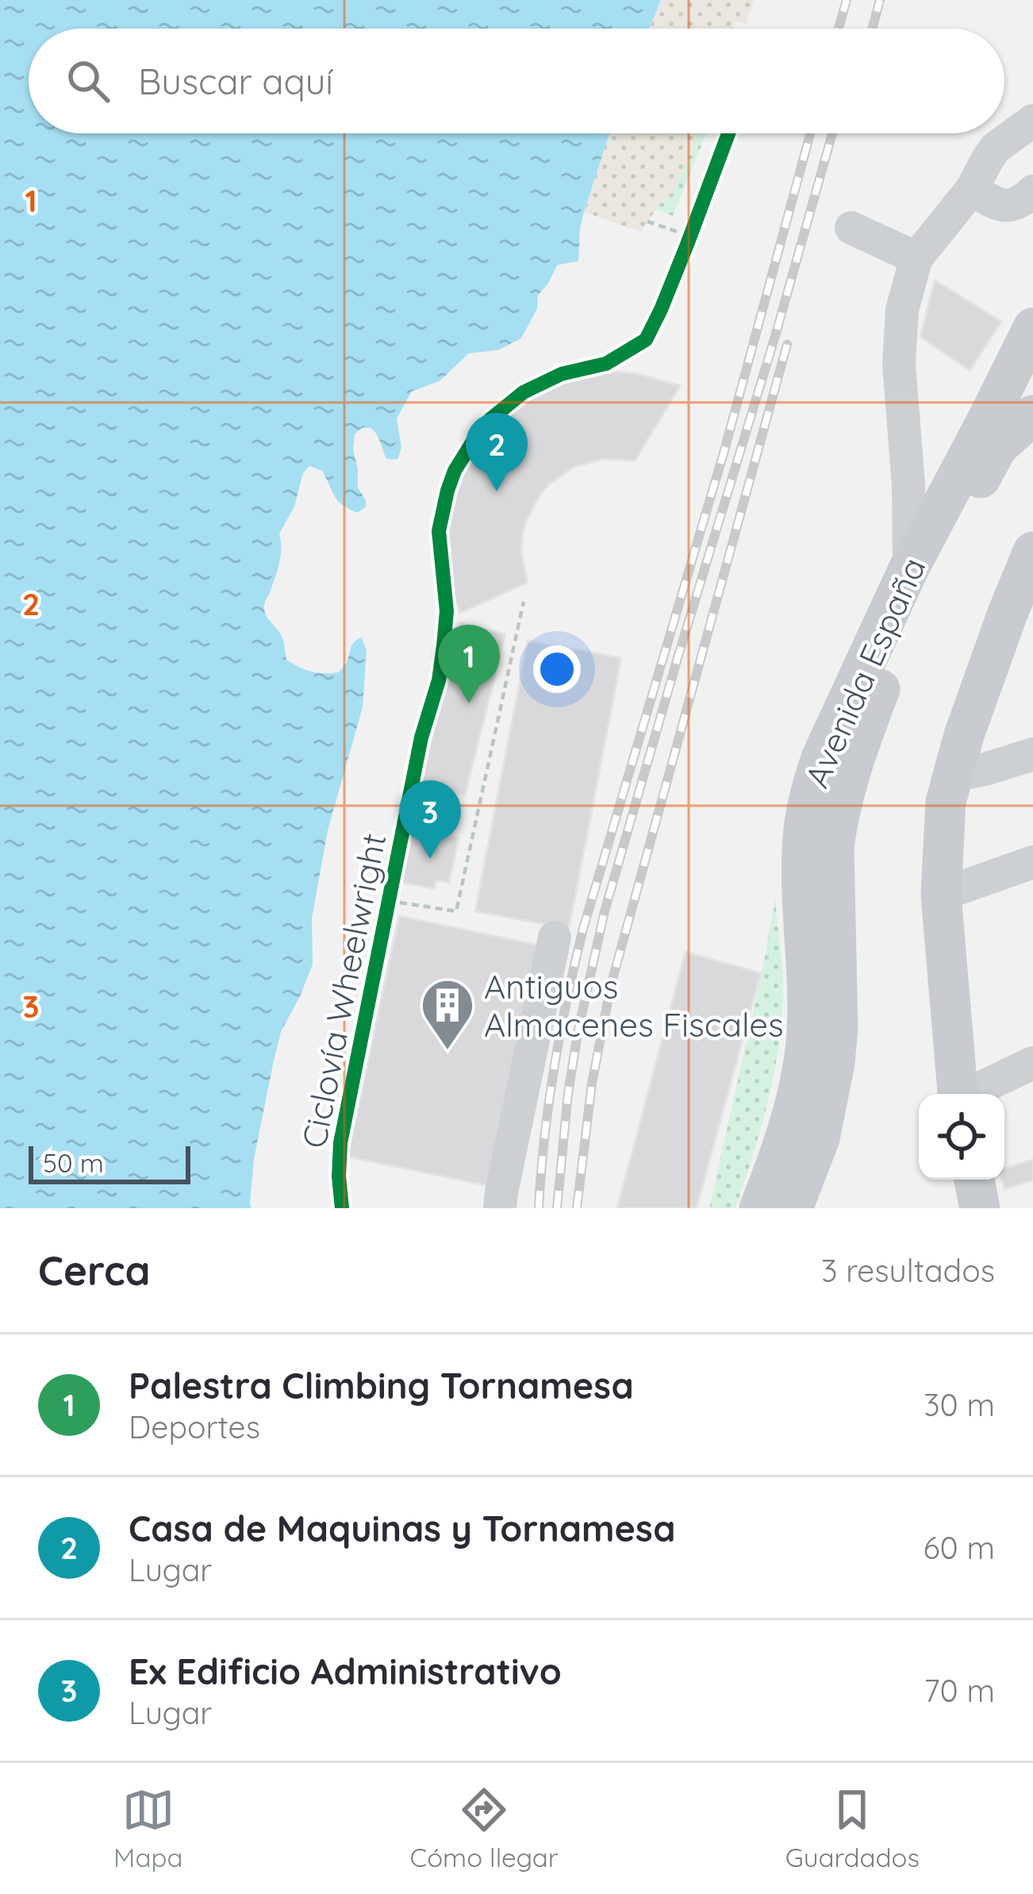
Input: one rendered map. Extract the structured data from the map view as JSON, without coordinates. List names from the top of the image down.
{
  "streets": {
    "main road": ["Avenida España"],
    "cycle path": ["Ciclovía Wheelwright"]
  },
  "places": {
    "building": ["Antiguos Almacenes Fiscales"]
  },
  "scale_bar": "50 m",
  "page": {
    "search": "Buscar aquí",
    "pins": ["2", "1", "3"],
    "scale": "50 m",
    "heading": ["Cerca", "3 resultados"],
    "list": [
      {
        "mark": "1",
        "name": "Palestra Climbing Tornamesa",
        "note": "Deportes",
        "value": "30 m"
      },
      {
        "mark": "2",
        "name": "Casa de Maquinas y Tornamesa",
        "note": "Lugar",
        "value": "60 m"
      },
      {
        "mark": "3",
        "name": "Ex Edificio Administrativo",
        "note": "Lugar",
        "value": "70 m"
      }
    ],
    "nav": ["Mapa", "Cómo llegar", "Guardados"]
  },
  "grid": {
    "rows": ["1", "2", "3"]
  }
}
